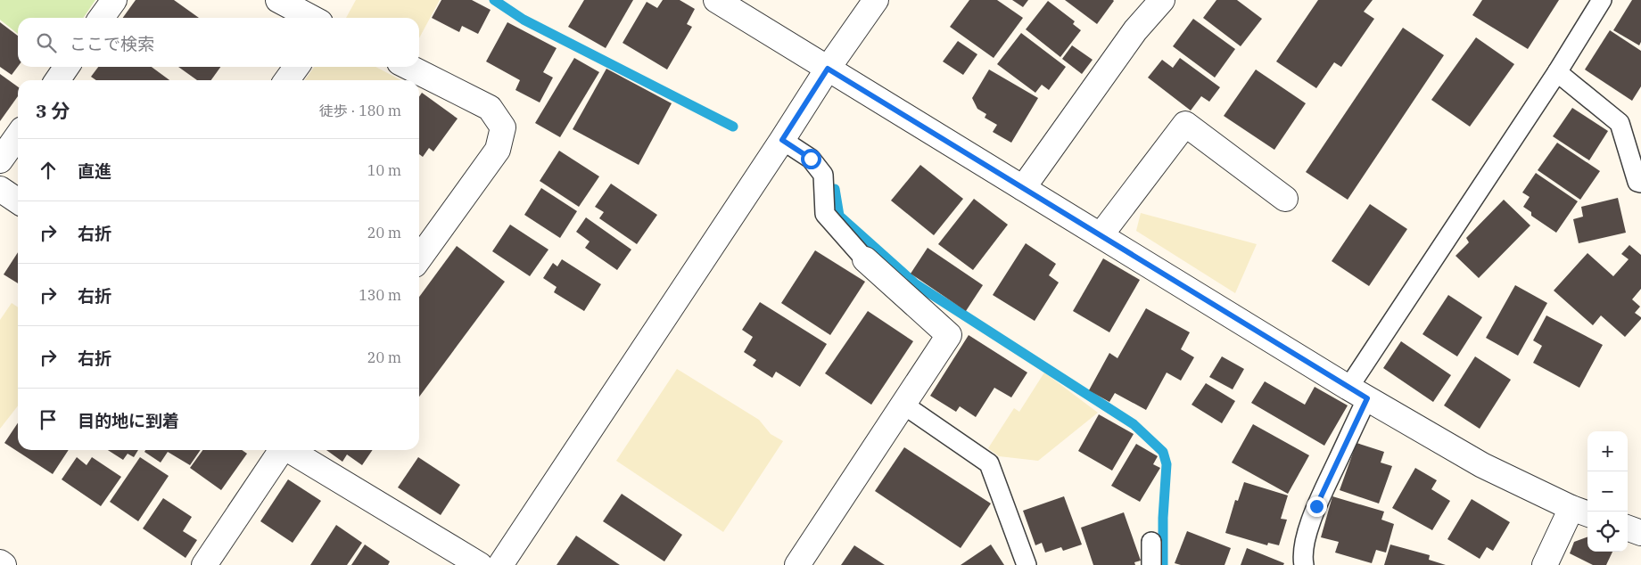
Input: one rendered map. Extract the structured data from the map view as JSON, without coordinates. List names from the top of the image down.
{
  "page": {
    "search": "ここで検索",
    "heading": ["3 分", "徒歩 · 180 m"],
    "list": [
      ["直進", "10 m"],
      ["右折", "20 m"],
      ["右折", "130 m"],
      ["右折", "20 m"],
      "目的地に到着"
    ],
    "map_buttons": ["+", "−"]
  }
}
